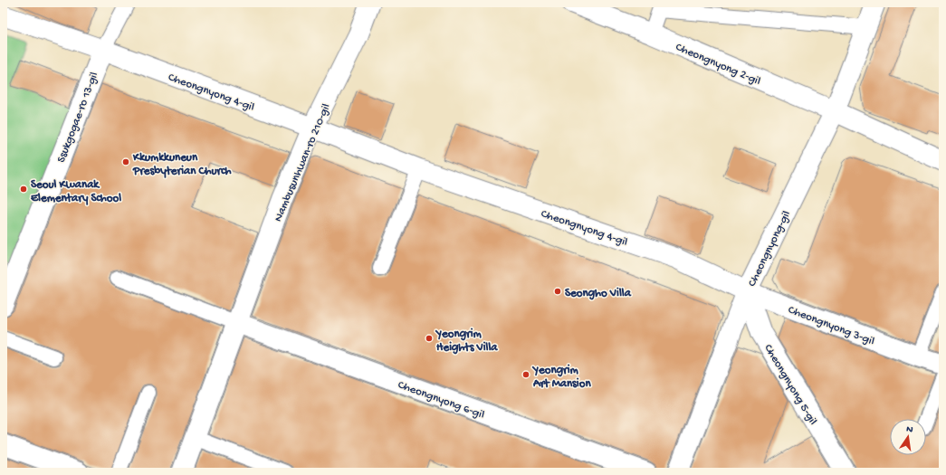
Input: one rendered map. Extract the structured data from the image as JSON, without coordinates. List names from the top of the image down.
{
  "streets": {
    "street": [
      "Cheongnyong 2-gil",
      "Cheongnyong 4-gil",
      "Ssukgogae-ro 13-gil",
      "Nambusunhwan-ro 210-gil",
      "Cheongnyong-gil",
      "Cheongnyong 3-gil",
      "Cheongnyong 5-gil",
      "Cheongnyong 6-gil"
    ]
  },
  "crossings": [
    ["Cheongnyong 2-gil", "Cheongnyong-gil"],
    ["Cheongnyong 4-gil", "Ssukgogae-ro 13-gil"],
    ["Cheongnyong 4-gil", "Nambusunhwan-ro 210-gil"],
    ["Cheongnyong 4-gil", "Cheongnyong-gil"],
    ["Cheongnyong 4-gil", "Cheongnyong 3-gil"],
    ["Cheongnyong 4-gil", "Cheongnyong 5-gil"],
    ["Nambusunhwan-ro 210-gil", "Cheongnyong 6-gil"],
    ["Cheongnyong-gil", "Cheongnyong 3-gil"],
    ["Cheongnyong-gil", "Cheongnyong 5-gil"],
    ["Cheongnyong 3-gil", "Cheongnyong 5-gil"]
  ],
  "places": [
    "Kkumkkuneun Presbyterian Church",
    "Seoul Kwanak Elementary School",
    "Seongho Villa",
    "Yeongrim Heights Villa",
    "Yeongrim Art Mansion"
  ],
  "north": "top"
}
